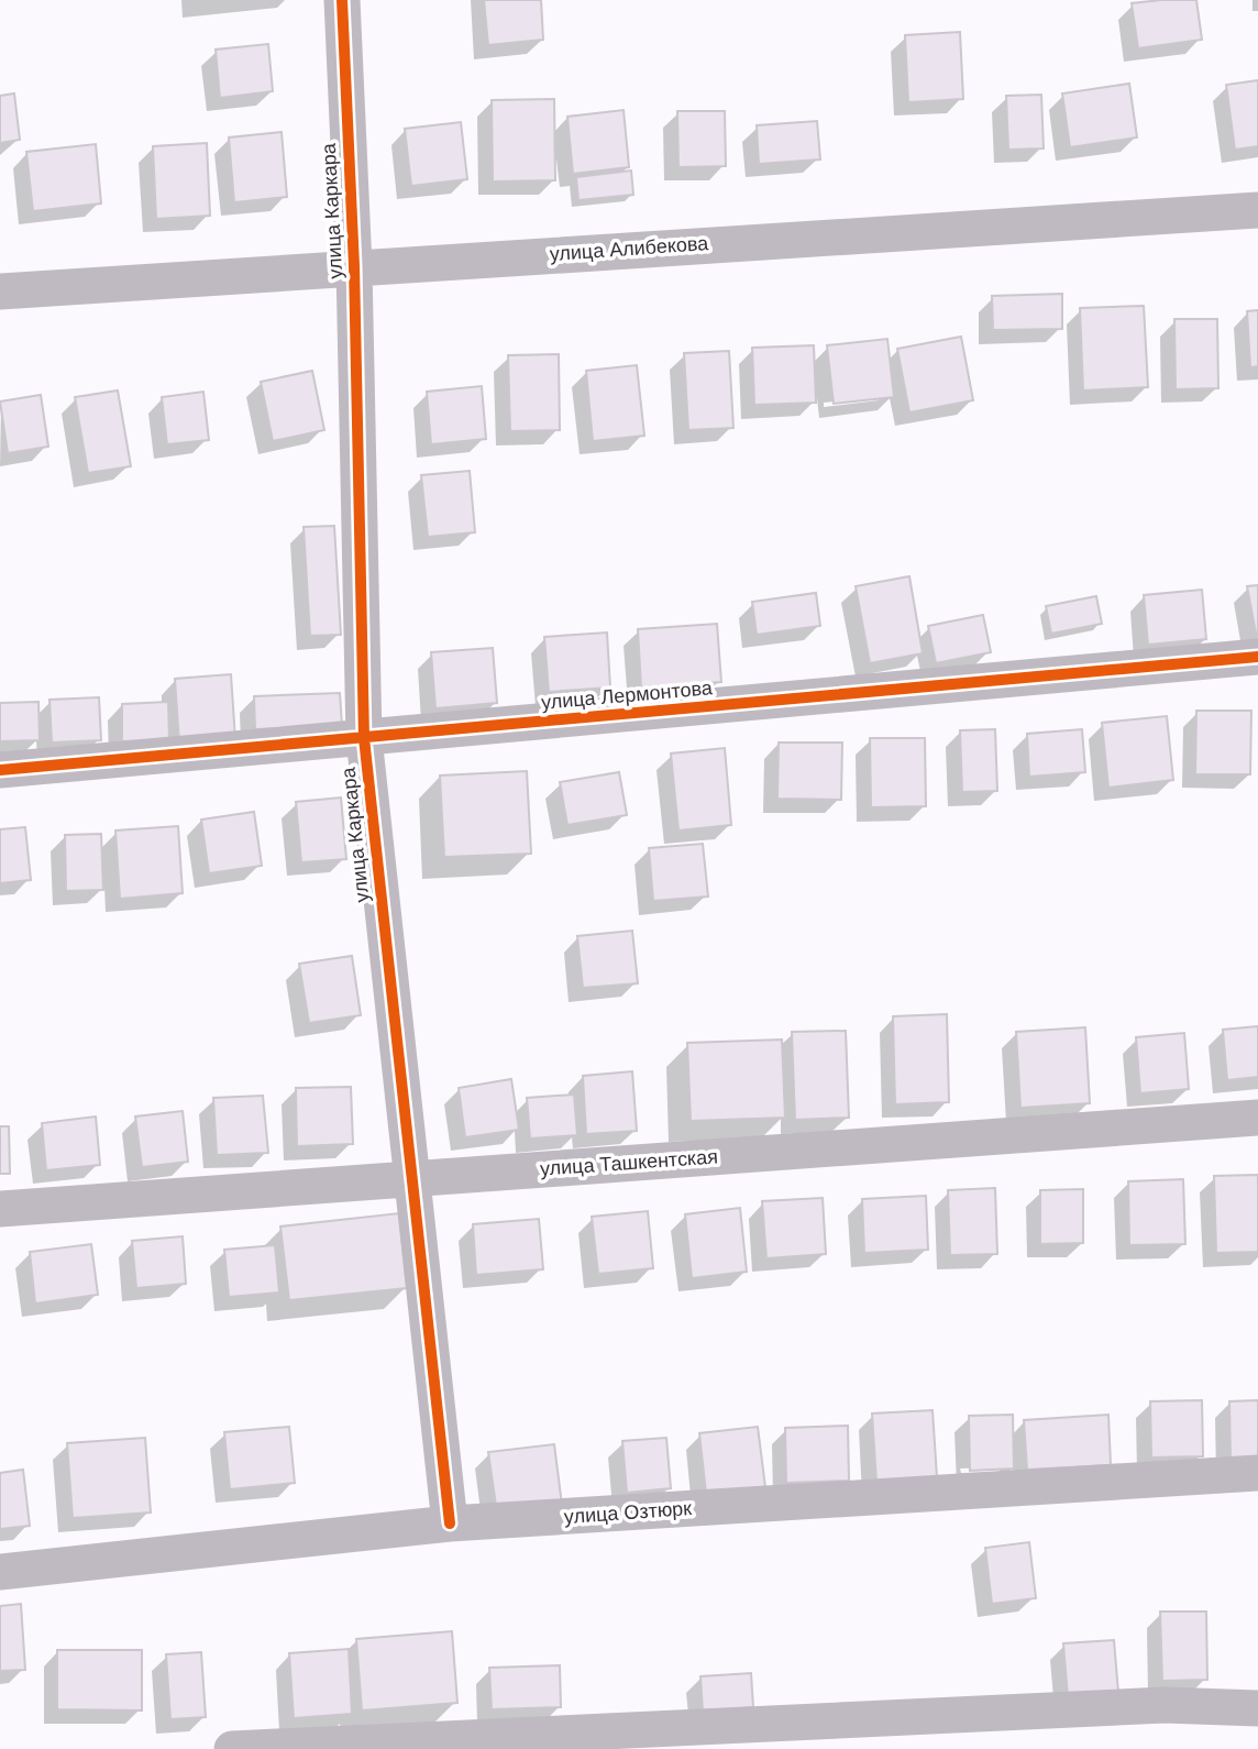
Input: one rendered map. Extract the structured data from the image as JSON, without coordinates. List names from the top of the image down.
{
  "streets": {
    "street": [
      "улица Каркара",
      "улица Алибекова",
      "улица Лермонтова",
      "улица Ташкентская",
      "улица Озтюрк"
    ]
  },
  "crossings": [
    ["улица Каркара", "улица Алибекова"],
    ["улица Каркара", "улица Лермонтова"],
    ["улица Каркара", "улица Ташкентская"],
    ["улица Каркара", "улица Озтюрк"]
  ]
}
